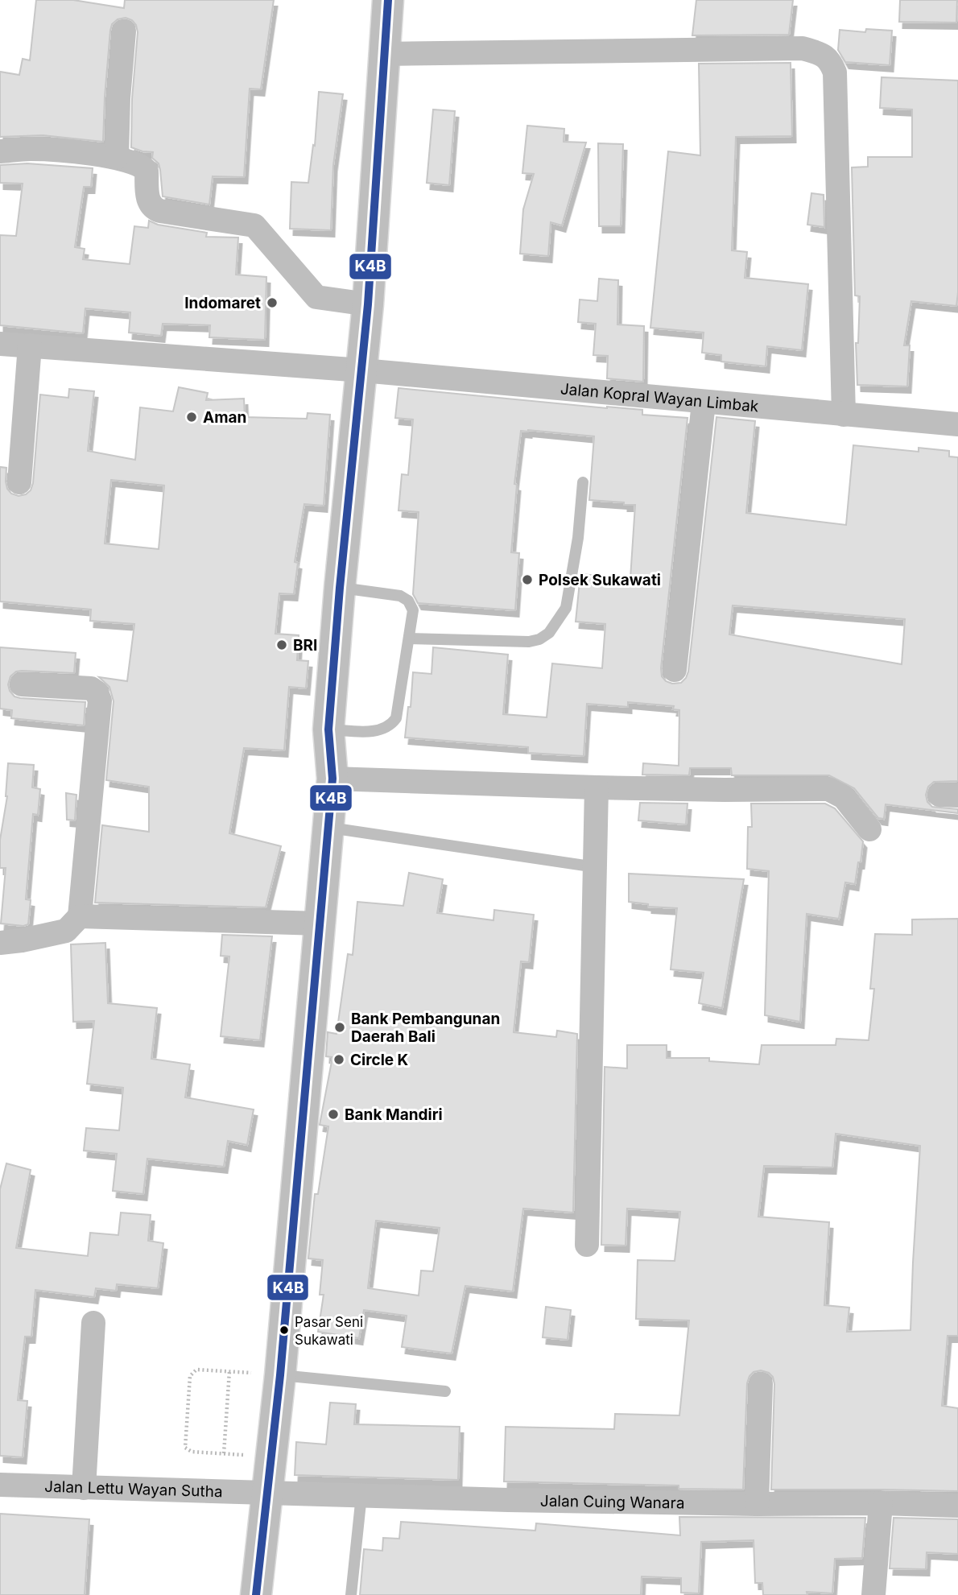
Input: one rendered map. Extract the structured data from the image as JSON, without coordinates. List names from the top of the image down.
{
  "streets": {
    "street": ["Jalan Kopral Wayan Limbak", "Jalan Lettu Wayan Sutha", "Jalan Cuing Wanara"]
  },
  "crossings": [
    ["Jalan Lettu Wayan Sutha", "Jalan Cuing Wanara"]
  ],
  "places": [
    "Indomaret",
    "Aman",
    "Polsek Sukawati",
    "BRI",
    "Bank Pembangunan Daerah Bali",
    "Circle K",
    "Bank Mandiri",
    "Pasar Seni Sukawati"
  ],
  "lines": ["transit line K4B"]
}
